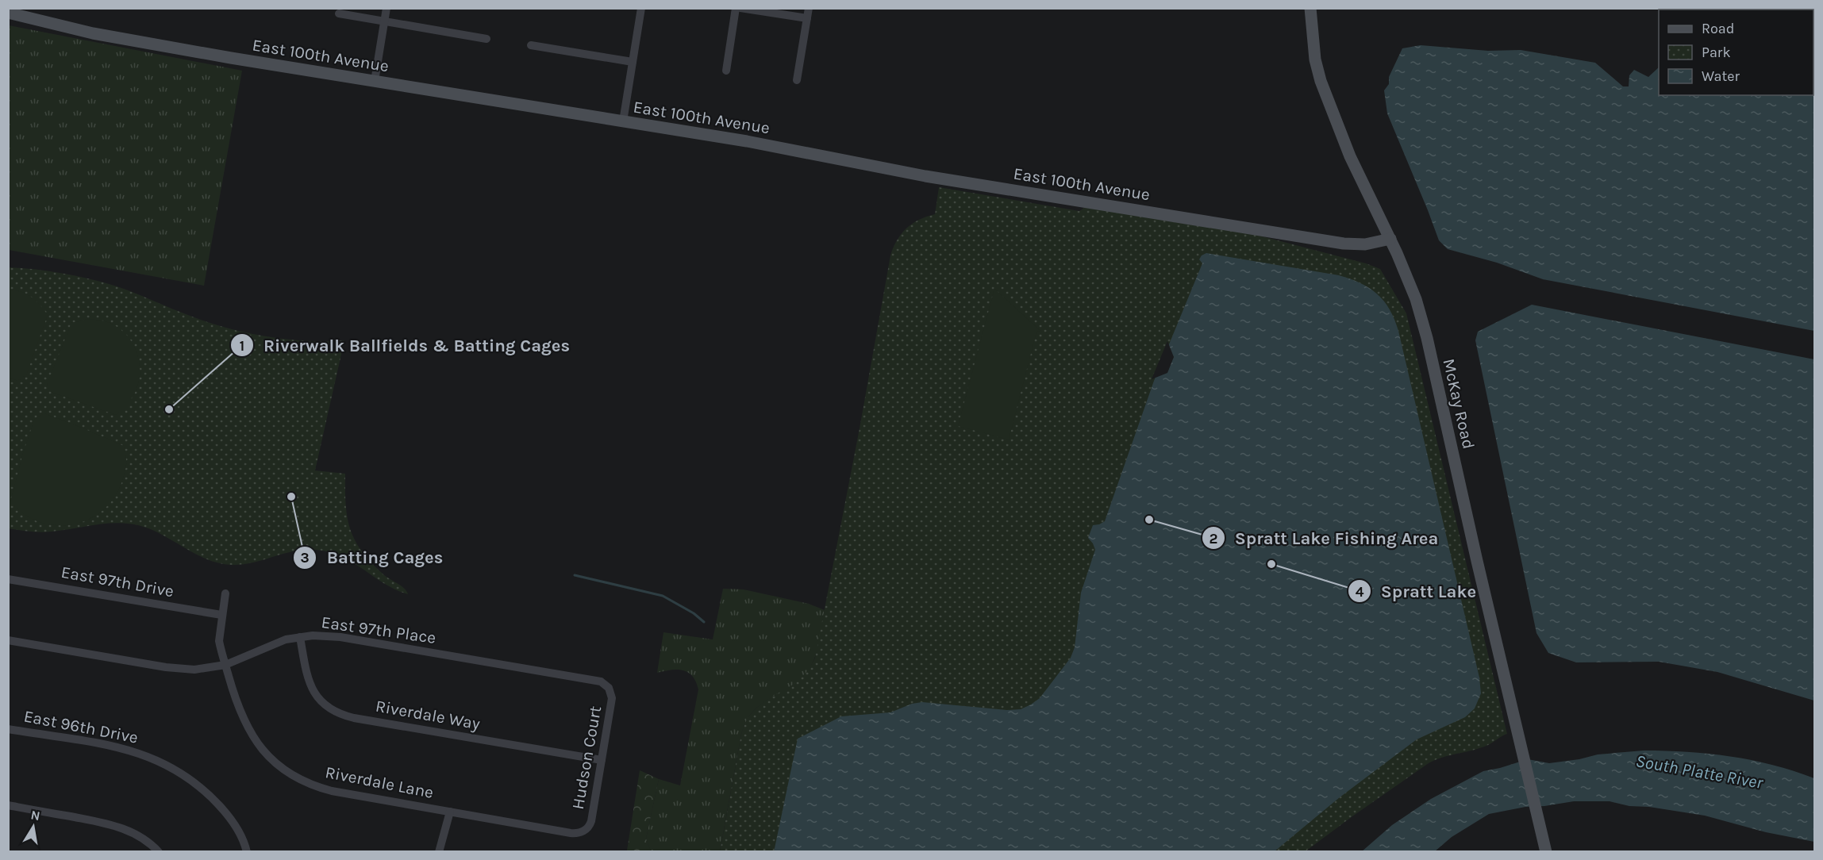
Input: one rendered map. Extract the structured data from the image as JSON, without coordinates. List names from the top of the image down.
{
  "streets": {
    "street": [
      "East 100th Avenue",
      "McKay Road",
      "East 97th Drive",
      "East 97th Place",
      "Riverdale Way",
      "East 96th Drive",
      "Hudson Court",
      "Riverdale Lane"
    ]
  },
  "crossings": [
    ["East 100th Avenue", "McKay Road"],
    ["East 97th Drive", "Riverdale Lane"],
    ["East 97th Place", "Riverdale Way"],
    ["East 97th Place", "Hudson Court"],
    ["East 97th Place", "Riverdale Lane"],
    ["Riverdale Way", "Hudson Court"],
    ["Hudson Court", "Riverdale Lane"]
  ],
  "water": ["South Platte River"],
  "places": [
    "Riverwalk Ballfields & Batting Cages",
    "Batting Cages",
    "Spratt Lake Fishing Area",
    "Spratt Lake"
  ],
  "legend": ["Road", "Park", "Water"],
  "north": "top"
}
